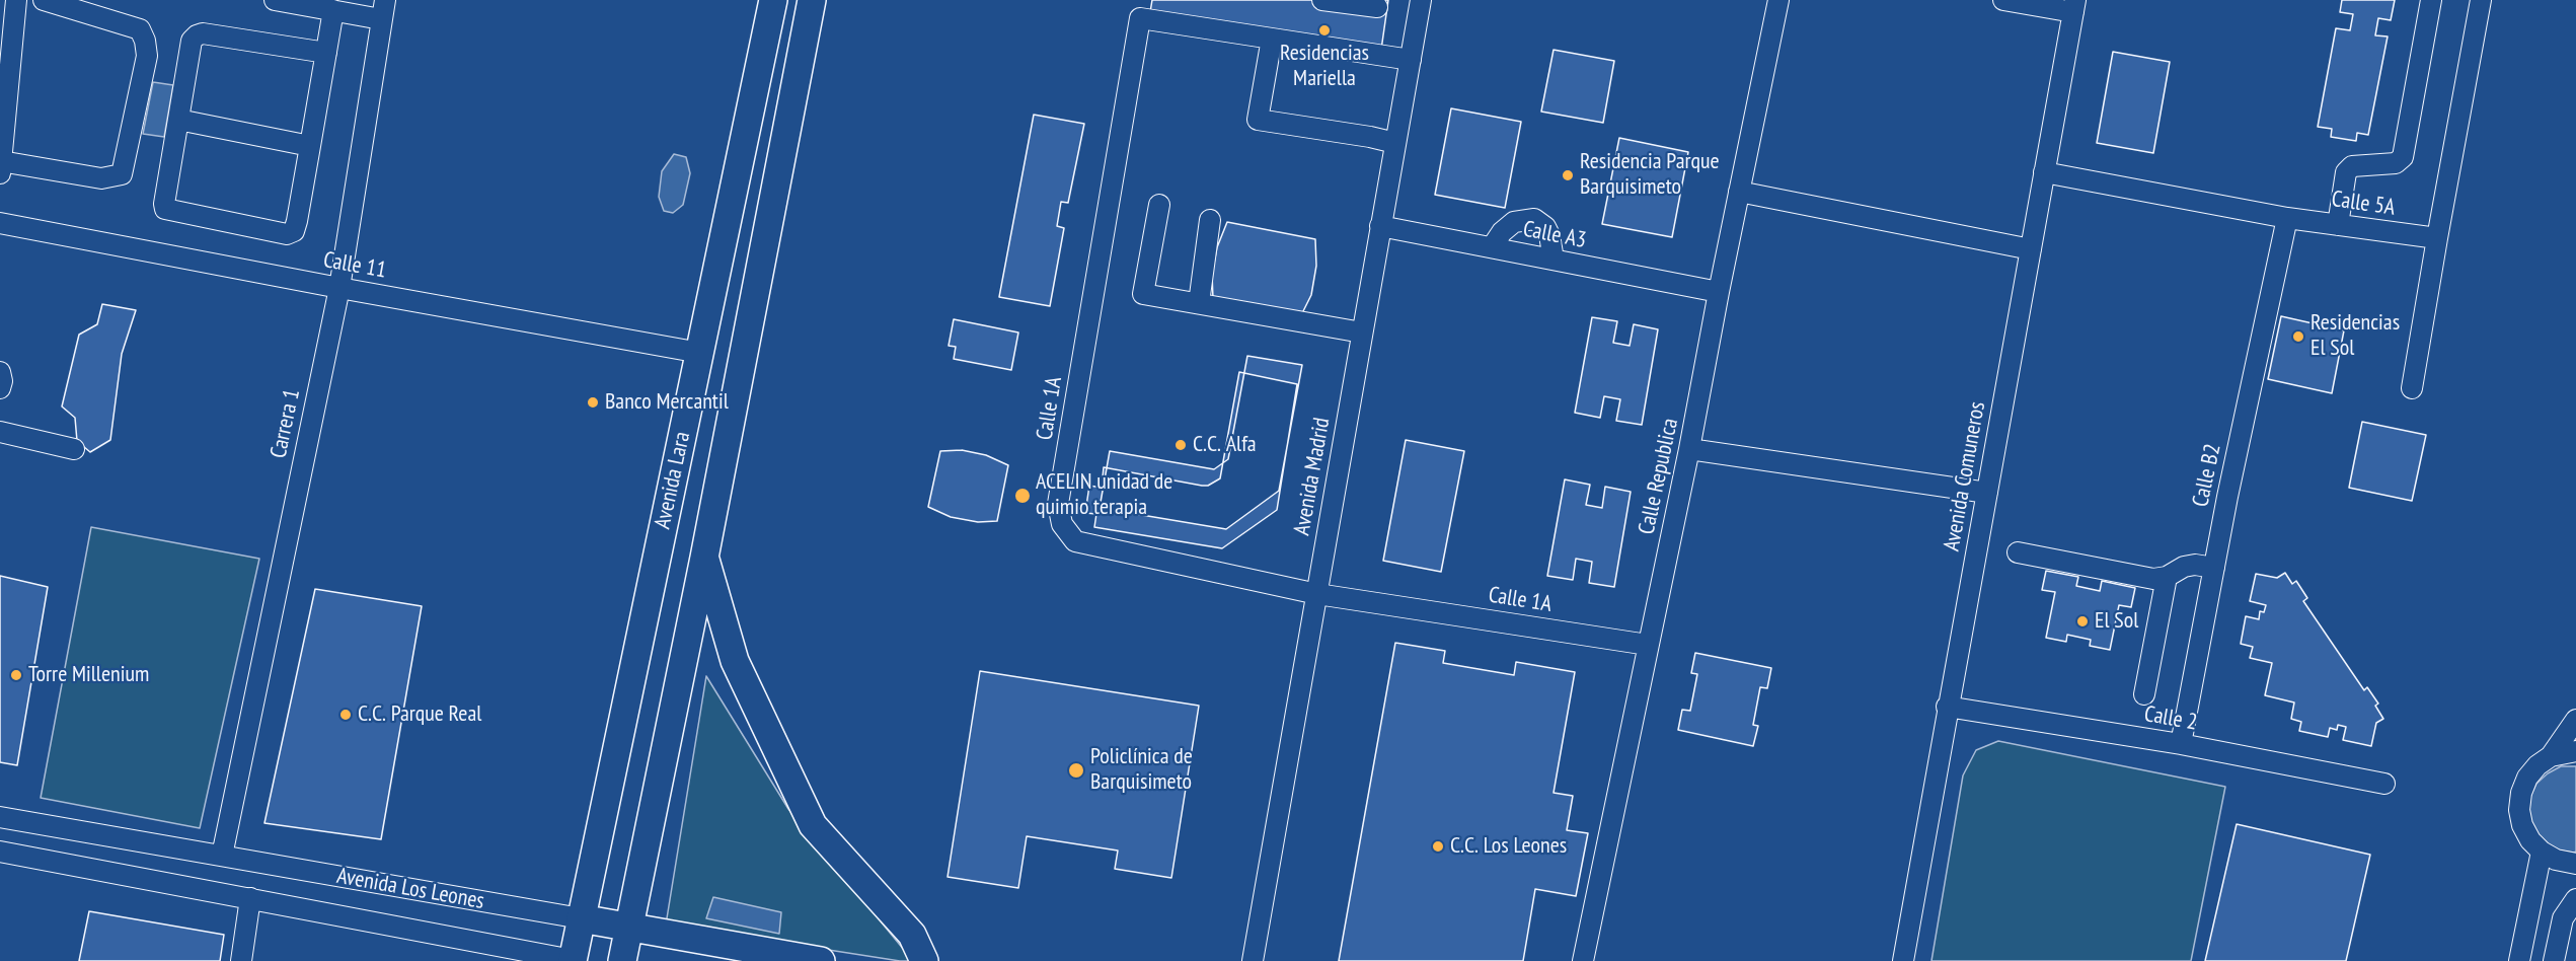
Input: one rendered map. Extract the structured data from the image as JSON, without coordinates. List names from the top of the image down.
{
  "streets": {
    "street": [
      "Calle 5A",
      "Calle A3",
      "Calle 11",
      "Calle 1A",
      "Carrera 1",
      "Calle B2",
      "Avenida Madrid",
      "Calle Republica",
      "Avenida Comuneros",
      "Avenida Lara",
      "Calle 2",
      "Avenida Los Leones"
    ]
  },
  "crossings": [
    ["Calle 5A", "Calle B2"],
    ["Calle 5A", "Avenida Comuneros"],
    ["Calle A3", "Avenida Madrid"],
    ["Calle A3", "Calle Republica"],
    ["Calle 11", "Carrera 1"],
    ["Calle 11", "Avenida Lara"],
    ["Calle 1A", "Avenida Madrid"],
    ["Calle 1A", "Calle Republica"],
    ["Carrera 1", "Avenida Los Leones"],
    ["Calle B2", "Calle 2"],
    ["Avenida Comuneros", "Calle 2"],
    ["Avenida Lara", "Avenida Los Leones"]
  ],
  "places": [
    "Residencias Mariella",
    "Residencia Parque Barquisimeto",
    "Residencias El Sol",
    "Banco Mercantil",
    "C.C. Alfa",
    "ACELIN unidad de quimio terapia",
    "El Sol",
    "Torre Millenium",
    "C.C. Parque Real",
    "Policlínica de Barquisimeto",
    "C.C. Los Leones"
  ]
}
